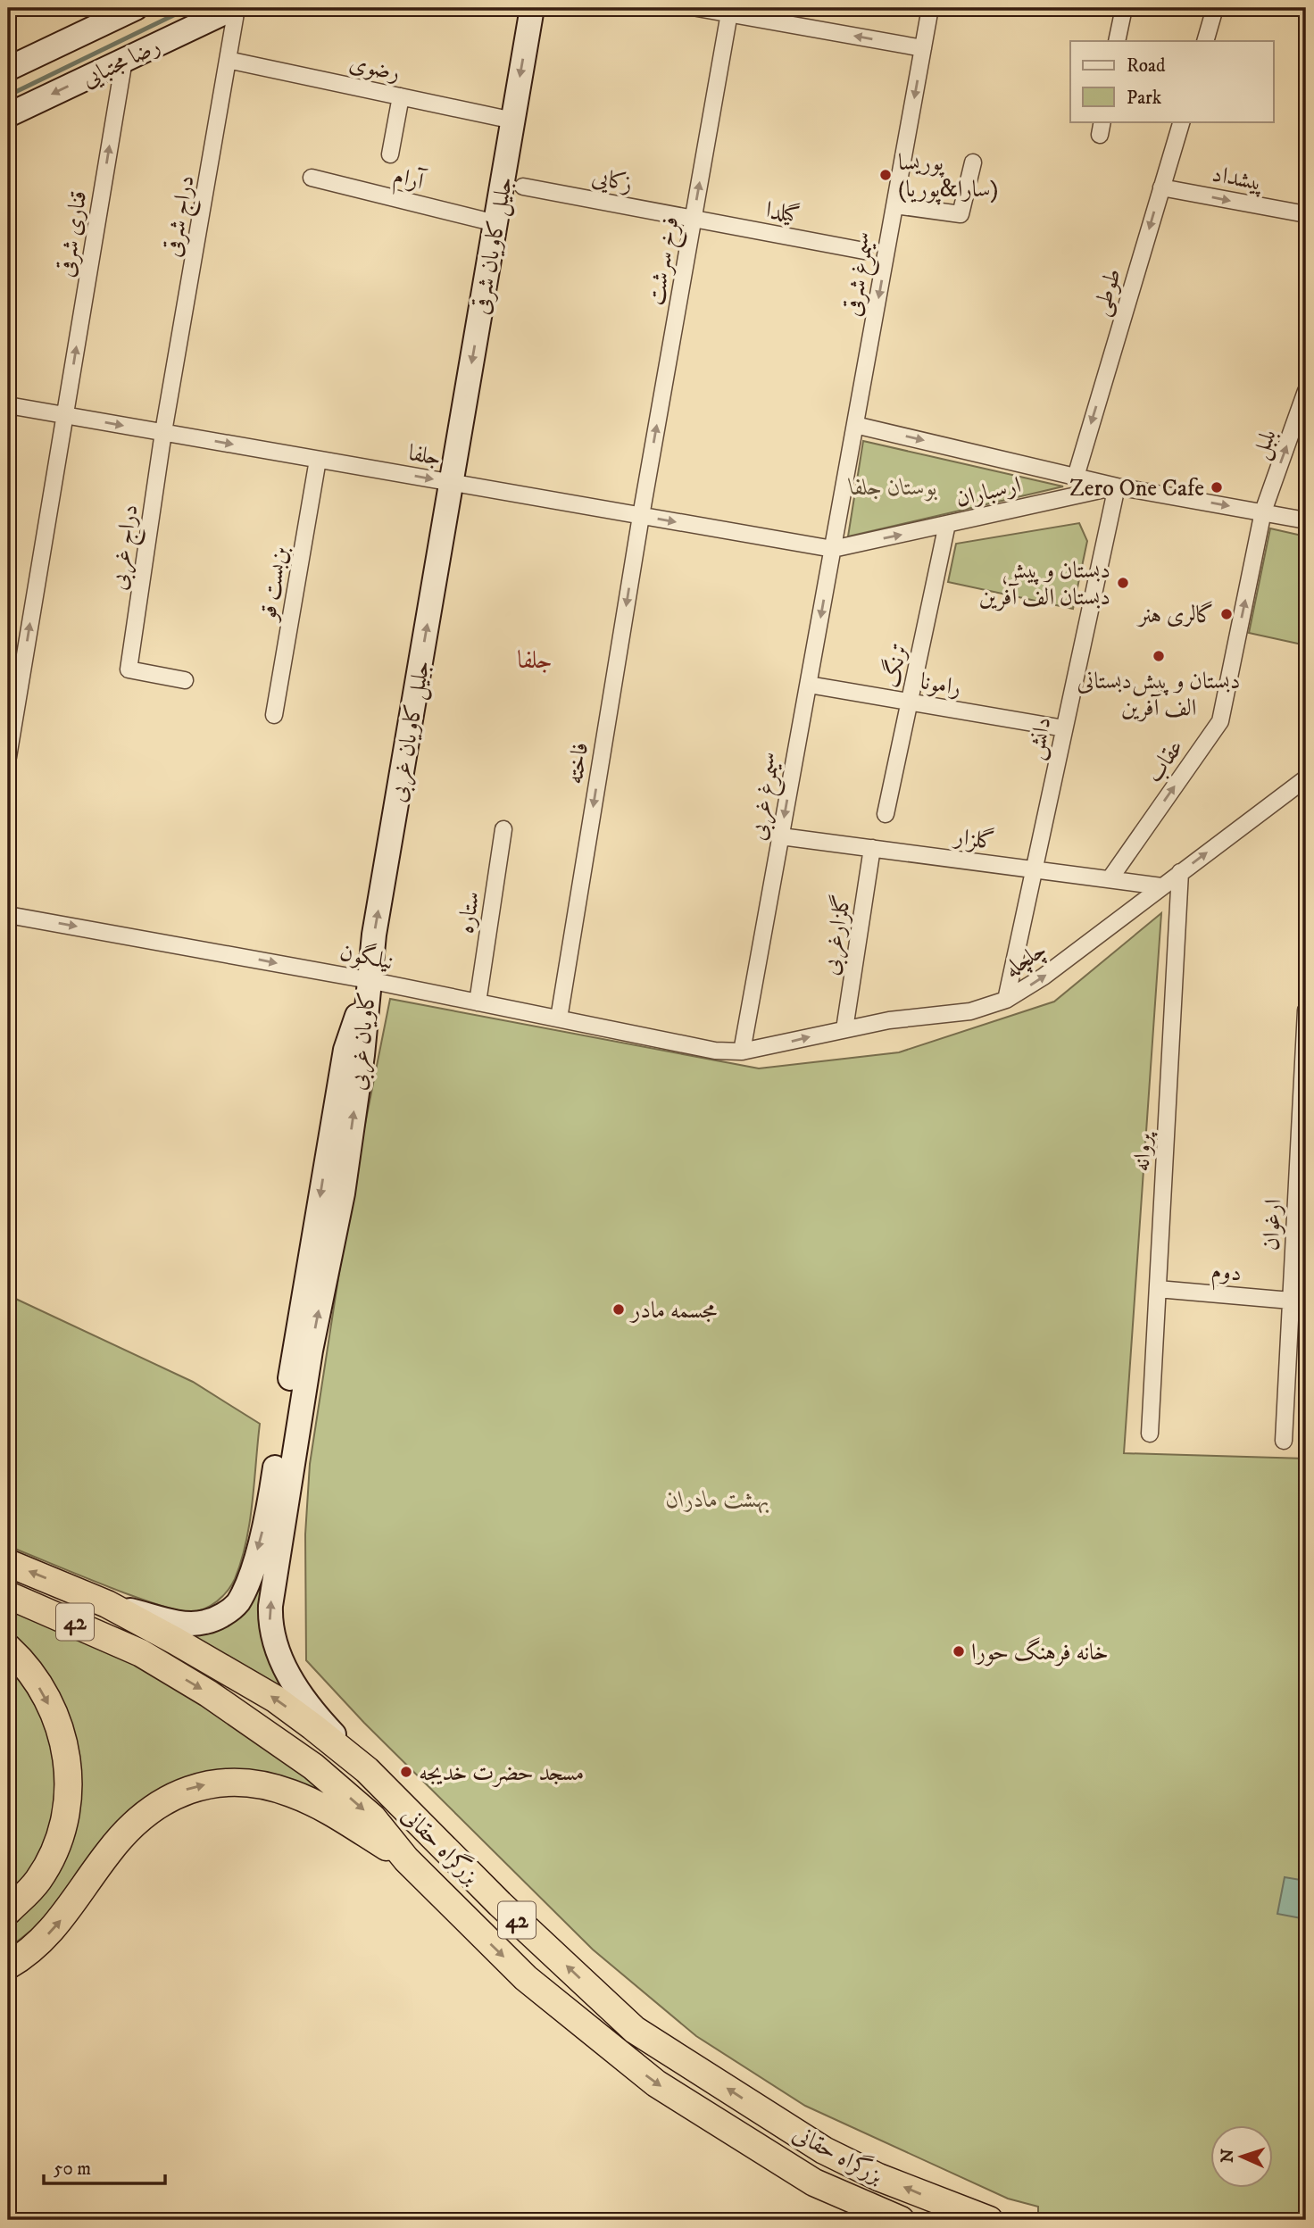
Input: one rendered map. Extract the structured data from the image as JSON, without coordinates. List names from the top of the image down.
{
  "streets": {
    "highway": ["42", "بزرگراه حقانی"],
    "main road": [
      "رضا مجتبایی",
      "جلیل کاویان شرقی",
      "جلیل کاویان غربی",
      "کاویان غربی"
    ],
    "street": [
      "رضوی",
      "آرام",
      "پیشداد",
      "زکایی",
      "گیلدا",
      "دراج شرقی",
      "قناری شرقی",
      "فرخ سرشت",
      "سیمرغ شرقی",
      "طوطی",
      "بلبل",
      "جلفا",
      "ارسباران",
      "دراج غربی",
      "بن‌بست قو",
      "ترنگ",
      "رامونا",
      "دانش",
      "عقاب",
      "فاخته",
      "سیمرغ غربی",
      "گلزار",
      "ستاره",
      "گلزارغربی",
      "نیلگون",
      "چلچله",
      "پروانه",
      "ارغوان",
      "دوم"
    ]
  },
  "crossings": [
    ["رضا مجتبایی", "دراج شرقی"],
    ["رضا مجتبایی", "قناری شرقی"],
    ["رضوی", "دراج شرقی"],
    ["رضوی", "جلیل کاویان شرقی"],
    ["آرام", "جلیل کاویان شرقی"],
    ["پیشداد", "طوطی"],
    ["زکایی", "گیلدا"],
    ["زکایی", "فرخ سرشت"],
    ["گیلدا", "فرخ سرشت"],
    ["دراج شرقی", "جلفا"],
    ["دراج شرقی", "دراج غربی"],
    ["قناری شرقی", "جلفا"],
    ["جلیل کاویان شرقی", "جلفا"],
    ["جلیل کاویان شرقی", "جلیل کاویان غربی"],
    ["فرخ سرشت", "جلفا"],
    ["فرخ سرشت", "فاخته"],
    ["سیمرغ شرقی", "جلفا"],
    ["سیمرغ شرقی", "ارسباران"],
    ["سیمرغ شرقی", "سیمرغ غربی"],
    ["طوطی", "ارسباران"],
    ["بلبل", "ارسباران"],
    ["بلبل", "عقاب"],
    ["جلفا", "ارسباران"],
    ["جلفا", "دراج غربی"],
    ["جلفا", "بن‌بست قو"],
    ["جلفا", "جلیل کاویان غربی"],
    ["جلفا", "فاخته"],
    ["جلفا", "سیمرغ غربی"],
    ["ارسباران", "ترنگ"],
    ["ارسباران", "دانش"],
    ["ارسباران", "عقاب"],
    ["ارسباران", "سیمرغ غربی"],
    ["ترنگ", "رامونا"],
    ["رامونا", "دانش"],
    ["رامونا", "سیمرغ غربی"],
    ["جلیل کاویان غربی", "نیلگون"],
    ["جلیل کاویان غربی", "کاویان غربی"],
    ["دانش", "گلزار"],
    ["دانش", "چلچله"],
    ["عقاب", "گلزار"],
    ["فاخته", "نیلگون"],
    ["سیمرغ غربی", "گلزار"],
    ["سیمرغ غربی", "چلچله"],
    ["گلزار", "گلزارغربی"],
    ["گلزار", "چلچله"],
    ["ستاره", "نیلگون"],
    ["گلزارغربی", "چلچله"],
    ["نیلگون", "چلچله"],
    ["نیلگون", "کاویان غربی"],
    ["چلچله", "پروانه"],
    ["پروانه", "دوم"],
    ["ارغوان", "دوم"]
  ],
  "one_way": [
    "پیشداد",
    "قناری شرقی",
    "جلیل کاویان شرقی",
    "فرخ سرشت",
    "سیمرغ شرقی",
    "طوطی",
    "بلبل",
    "جلفا",
    "ارسباران",
    "جلیل کاویان غربی",
    "عقاب",
    "فاخته",
    "سیمرغ غربی",
    "نیلگون",
    "چلچله"
  ],
  "districts": ["جلفا"],
  "parks": ["بوستان جلفا", "بهشت مادران"],
  "places": [
    "پوریسا (سارا&پوریا)",
    "Zero One Cafe",
    "دبستان و پیش دبستان الف آفرین",
    "گالری هنر",
    "دبستان و پیش‌دبستانی الف آفرین",
    "مجسمه مادر",
    "خانه فرهنگ حورا",
    "مسجد حضرت خدیجه"
  ],
  "legend": ["Road", "Park"],
  "scale_bar": "50 m",
  "north": "left"
}
